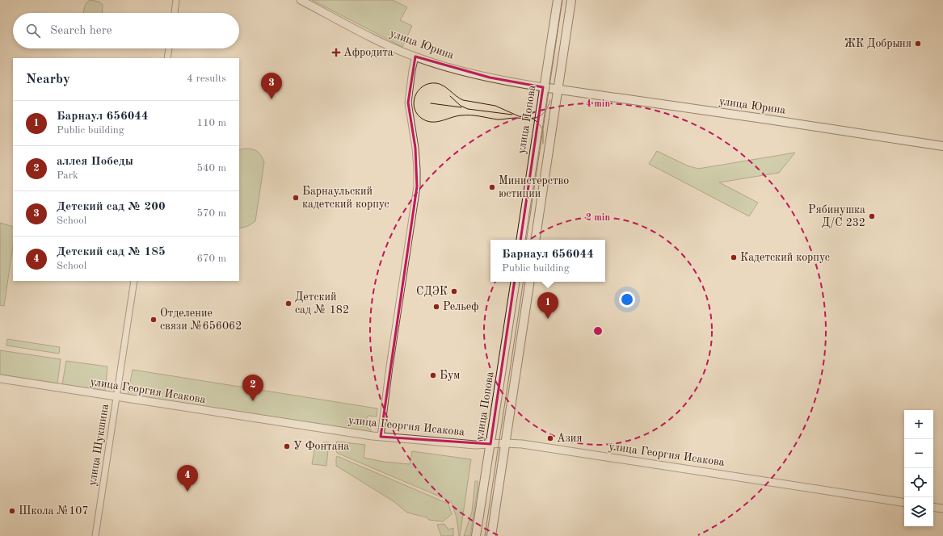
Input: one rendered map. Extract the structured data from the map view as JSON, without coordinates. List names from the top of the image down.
{
  "streets": {
    "main road": ["улица Юрина", "улица Попова"],
    "street": ["улица Георгия Исакова", "улица Шукшина"]
  },
  "crossings": [
    ["улица Юрина", "улица Попова"],
    ["улица Попова", "улица Георгия Исакова"],
    ["улица Георгия Исакова", "улица Шукшина"]
  ],
  "places": {
    "other": [
      "ЖК Добрыня",
      "Министерство юстиции",
      "Барнаульский кадетский корпус",
      "Рябинушка Д/С 232",
      "Кадетский корпус",
      "СДЭК",
      "Детский сад № 182",
      "Рельеф",
      "Отделение связи №656062",
      "Бум",
      "Азия",
      "У Фонтана",
      "Школа №107"
    ],
    "health": ["Афродита"]
  },
  "page": {
    "search": "Search here",
    "heading": ["Nearby", "4 results"],
    "pins": [
      "3",
      "1",
      "2",
      "4"
    ],
    "list": [
      {
        "mark": "1",
        "name": "Барнаул 656044",
        "note": "Public building",
        "value": "110 m"
      },
      {
        "mark": "2",
        "name": "аллея Победы",
        "note": "Park",
        "value": "540 m"
      },
      {
        "mark": "3",
        "name": "Детский сад № 200",
        "note": "School",
        "value": "570 m"
      },
      {
        "mark": "4",
        "name": "Детский сад № 185",
        "note": "School",
        "value": "670 m"
      }
    ],
    "popup": ["Барнаул 656044", "Public building"],
    "map_buttons": ["+", "−"]
  },
  "rings": ["4 min", "2 min"]
}
